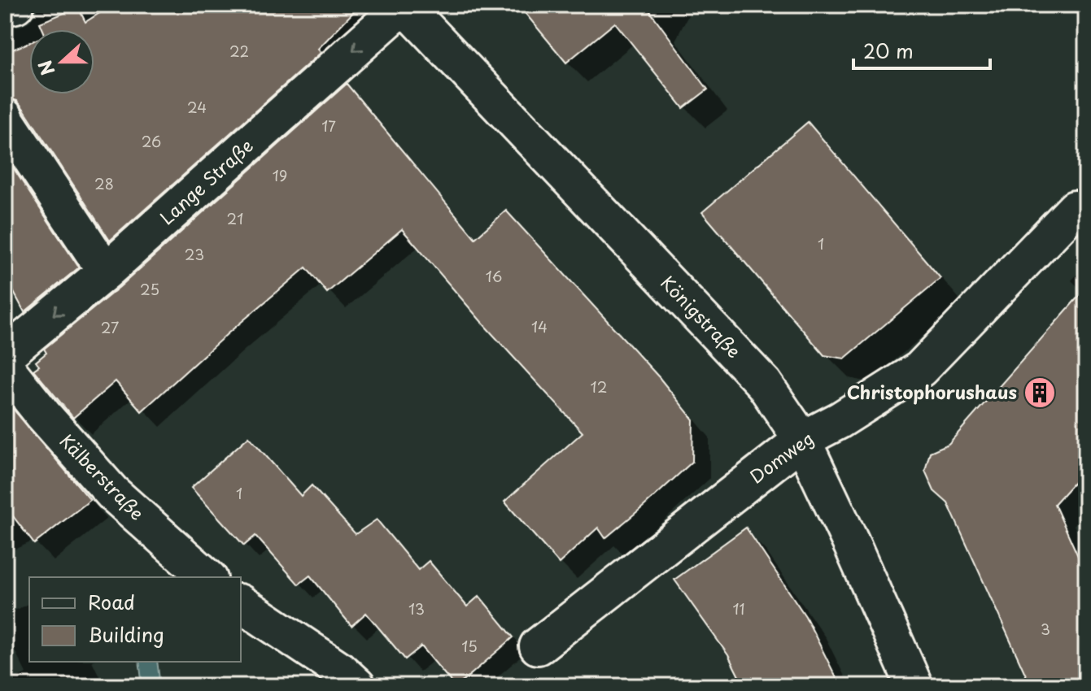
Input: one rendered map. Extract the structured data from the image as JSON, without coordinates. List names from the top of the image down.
{
  "streets": {
    "street": [
      "Lange Straße",
      "Königstraße",
      "Domweg",
      "Kälberstraße"
    ]
  },
  "crossings": [
    ["Lange Straße", "Königstraße"],
    ["Königstraße", "Domweg"]
  ],
  "one_way": ["Lange Straße"],
  "places": {
    "building": ["Christophorushaus"]
  },
  "house_numbers": [
    "22",
    "24",
    "17",
    "26",
    "19",
    "28",
    "21",
    "1",
    "23",
    "16",
    "25",
    "14",
    "27",
    "12",
    "1",
    "13",
    "11",
    "3",
    "15"
  ],
  "legend": ["Road", "Building"],
  "scale_bar": "20 m",
  "north": "left"
}
